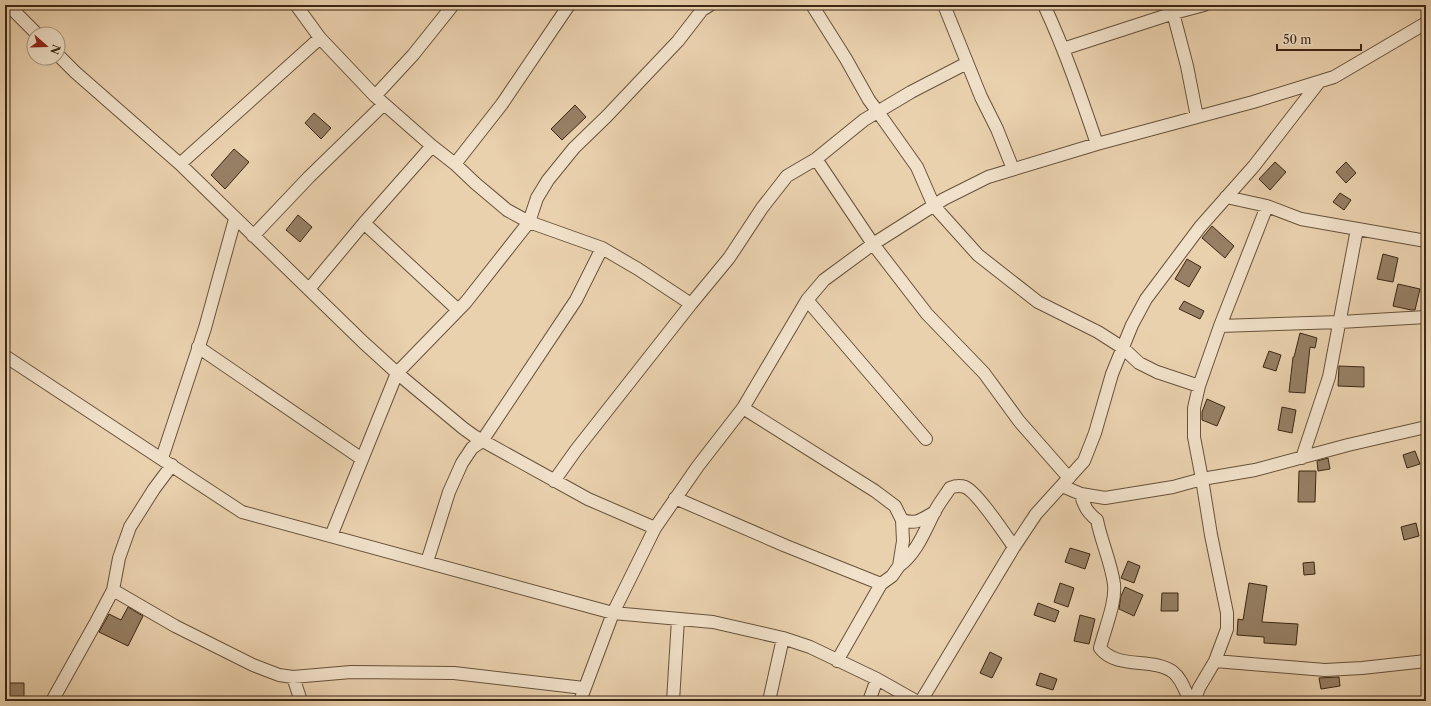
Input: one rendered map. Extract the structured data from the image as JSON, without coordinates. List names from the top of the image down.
{
  "scale_bar": "50 m",
  "north": "right"
}
